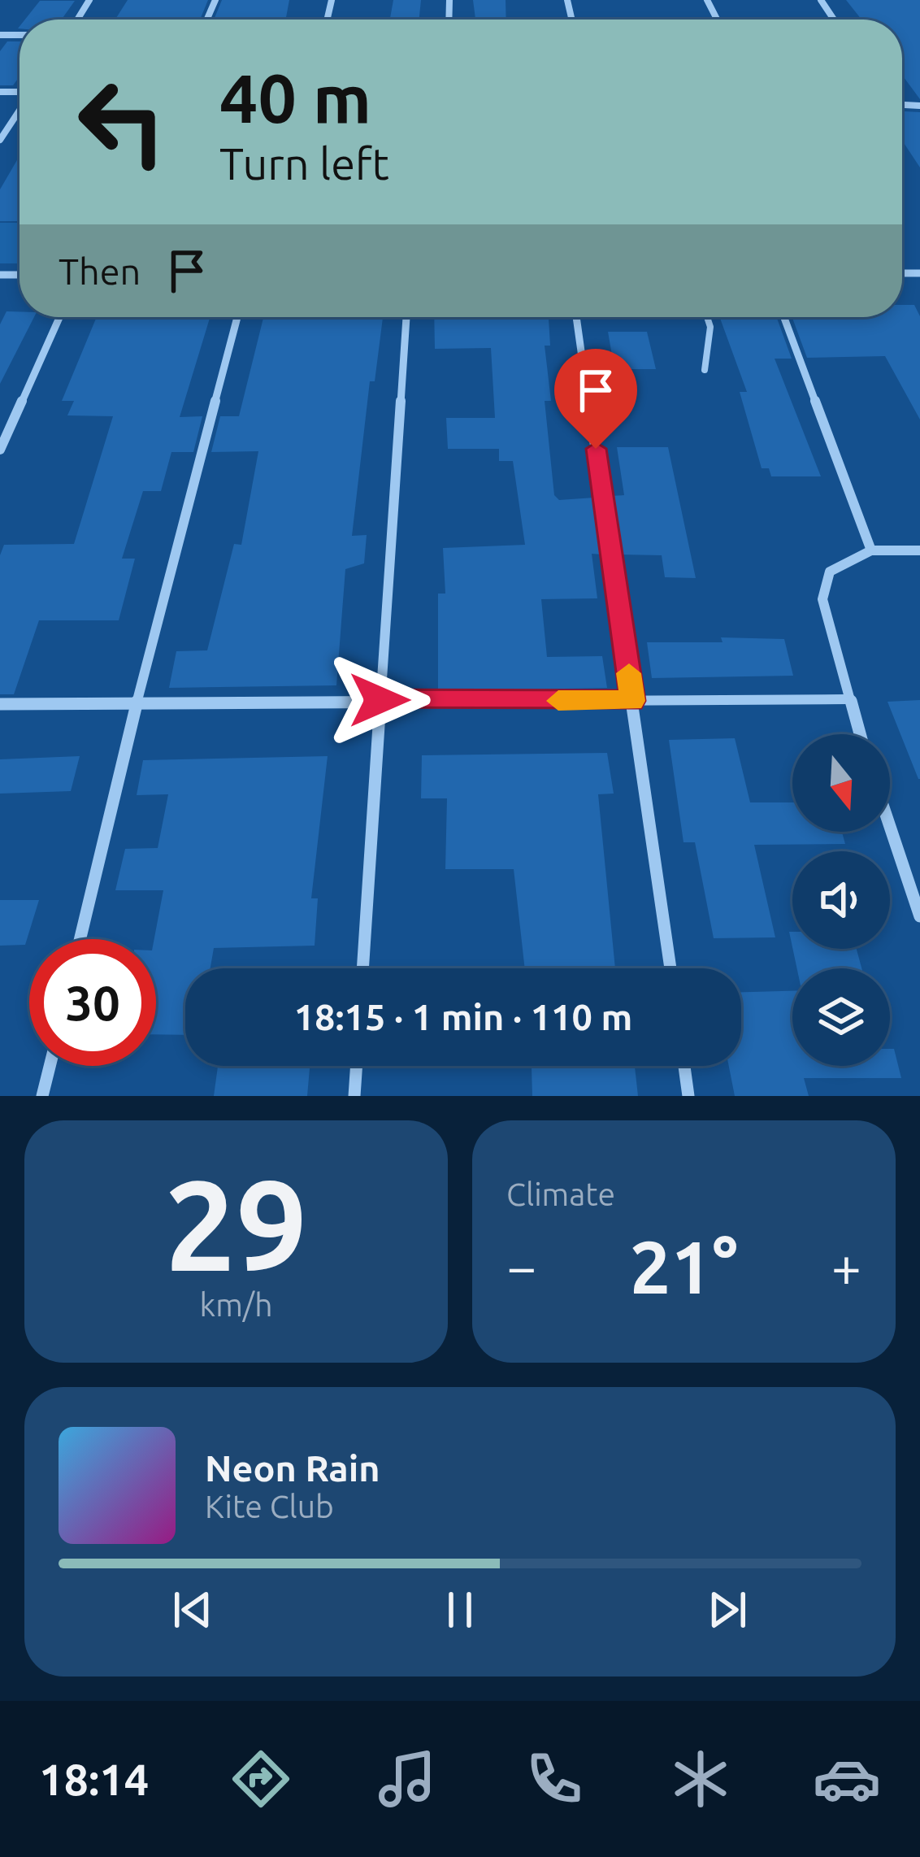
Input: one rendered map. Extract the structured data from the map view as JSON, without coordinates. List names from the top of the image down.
{
  "north": "bottom",
  "page": {
    "turn": ["40 m", "Turn left"],
    "then": "Then",
    "limit": "30",
    "trip": "18:15 · 1 min · 110 m",
    "tile": [
      ["29", "km/h"],
      "Climate"
    ],
    "heat": ["−", "21°", "+"],
    "song": ["Neon Rain", "Kite Club"],
    "tabs": "18:14"
  }
}
